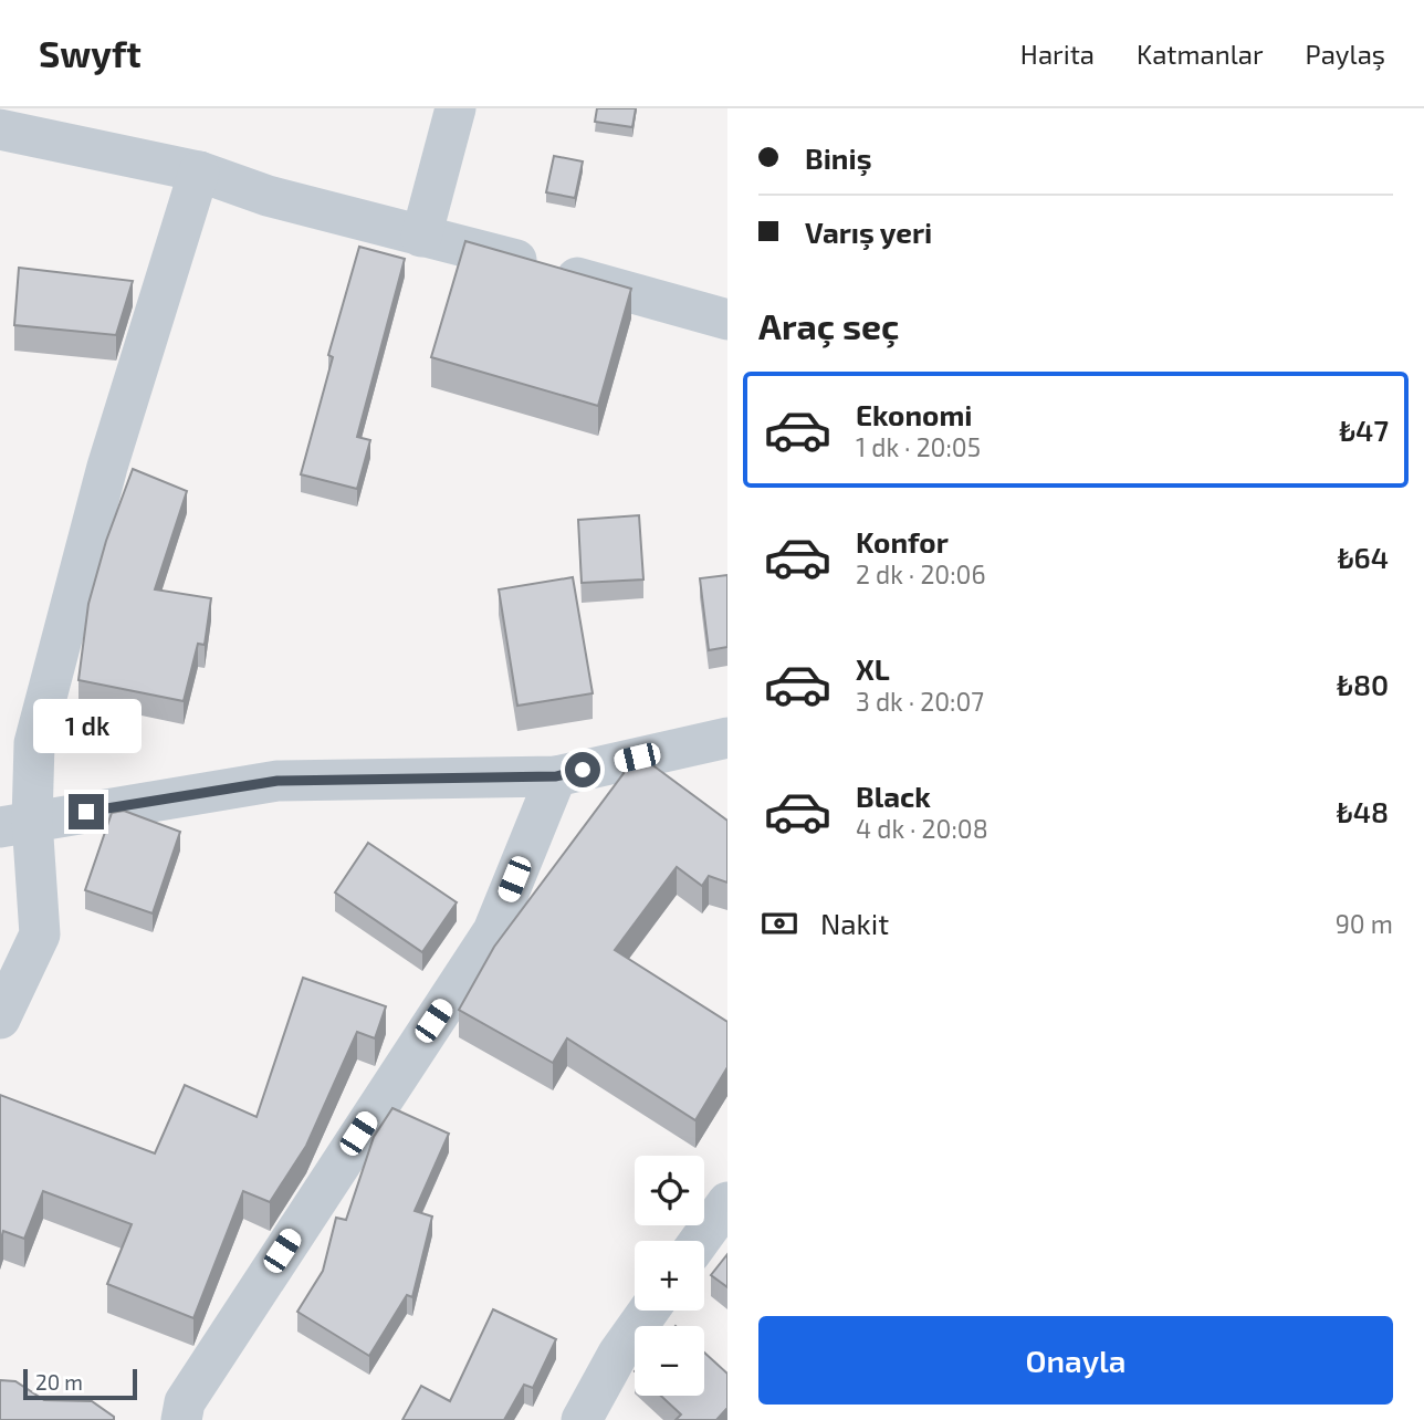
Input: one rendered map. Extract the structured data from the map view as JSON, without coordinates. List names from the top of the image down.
{
  "scale_bar": "20 m",
  "page": {
    "header": "Swyft",
    "nav": ["Harita", "Katmanlar", "Paylaş"],
    "banner": ["Biniş", "Varış yeri"],
    "heading": "Araç seç",
    "list": [
      {
        "name": "Ekonomi",
        "note": "1 dk · 20:05",
        "value": "₺47"
      },
      {
        "name": "Konfor",
        "note": "2 dk · 20:06",
        "value": "₺64"
      },
      {
        "name": "XL",
        "note": "3 dk · 20:07",
        "value": "₺80"
      },
      {
        "name": "Black",
        "note": "4 dk · 20:08",
        "value": "₺48"
      }
    ],
    "bubble": "1 dk",
    "pay": ["Nakit", "90 m"],
    "map_buttons": ["+", "−"],
    "buttons": "Onayla",
    "scale": "20 m"
  }
}
